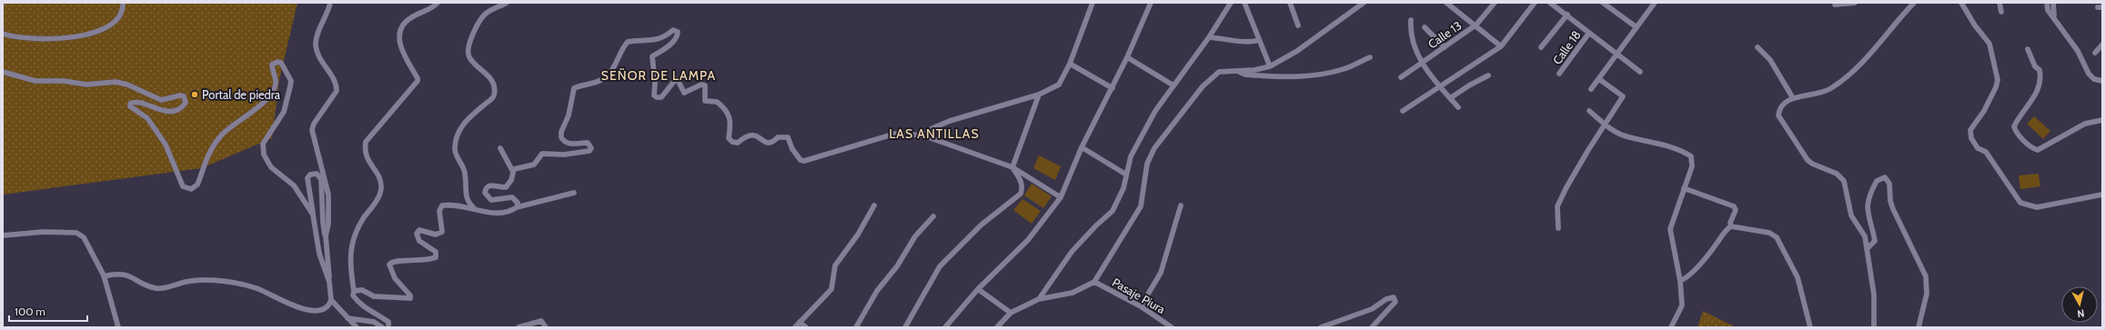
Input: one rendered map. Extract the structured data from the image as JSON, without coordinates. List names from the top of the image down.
{
  "streets": {
    "street": ["Calle 13", "Calle 18", "Pasaje Piura"]
  },
  "districts": ["SEÑOR DE LAMPA", "LAS ANTILLAS"],
  "places": ["Portal de piedra"],
  "scale_bar": "100 m",
  "north": "bottom"
}
